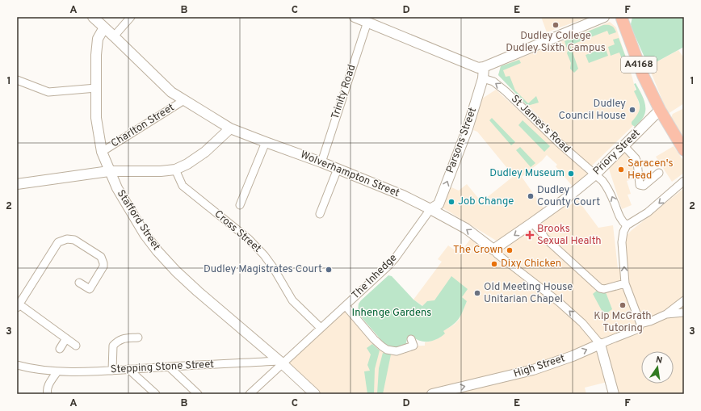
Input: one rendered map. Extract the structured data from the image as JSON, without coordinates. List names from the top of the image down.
{
  "streets": {
    "main road": [
      "A4168",
      "Parsons Street",
      "Priory Street",
      "Wolverhampton Street",
      "Stafford Street",
      "High Street"
    ],
    "street": [
      "Trinity Road",
      "St James's Road",
      "Charlton Street",
      "Cross Street",
      "The Inhedge",
      "Stepping Stone Street"
    ]
  },
  "crossings": [
    ["A4168", "Priory Street"],
    ["Trinity Road", "Wolverhampton Street"],
    ["St James's Road", "Parsons Street"],
    ["St James's Road", "Priory Street"],
    ["Charlton Street", "Wolverhampton Street"],
    ["Charlton Street", "Stafford Street"],
    ["Parsons Street", "Wolverhampton Street"],
    ["Parsons Street", "The Inhedge"],
    ["Priory Street", "Wolverhampton Street"],
    ["Wolverhampton Street", "Stafford Street"],
    ["Wolverhampton Street", "The Inhedge"],
    ["Wolverhampton Street", "High Street"],
    ["Stafford Street", "The Inhedge"],
    ["Stafford Street", "Stepping Stone Street"],
    ["Cross Street", "The Inhedge"],
    ["The Inhedge", "Stepping Stone Street"]
  ],
  "one_way": [
    "St James's Road",
    "Parsons Street",
    "Wolverhampton Street",
    "High Street"
  ],
  "parks": ["Inhenge Gardens"],
  "places": {
    "other": [
      "Dudley College Dudley Sixth Campus",
      "Dudley Council House",
      "Saracen's Head",
      "Dudley Museum",
      "Dudley County Court",
      "Job Change",
      "The Crown",
      "Dixy Chicken",
      "Dudley Magistrates Court",
      "Old Meeting House Unitarian Chapel",
      "Kip McGrath Tutoring"
    ],
    "health": ["Brooks Sexual Health"]
  },
  "north": "top",
  "grid": {
    "columns": [
      "A",
      "B",
      "C",
      "D",
      "E",
      "F"
    ],
    "rows": ["1", "2", "3"]
  }
}
